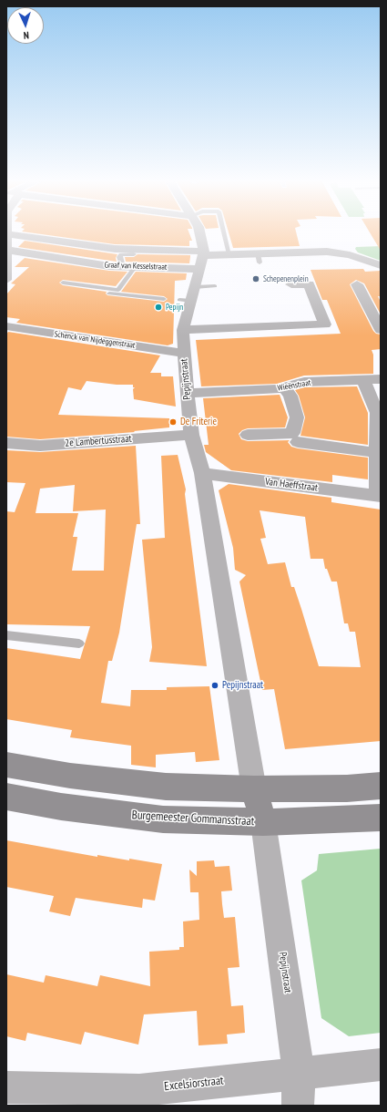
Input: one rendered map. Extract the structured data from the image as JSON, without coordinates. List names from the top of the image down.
{
  "streets": {
    "street": [
      "Graaf van Kesselstraat",
      "Schenck van Nijdeggenstraat",
      "Pepijnstraat",
      "Wieënstraat",
      "2e Lambertusstraat",
      "Van Haeffstraat",
      "Burgemeester Gommansstraat",
      "Excelsiorstraat"
    ]
  },
  "crossings": [
    ["Graaf van Kesselstraat", "Pepijnstraat"],
    ["Schenck van Nijdeggenstraat", "Pepijnstraat"],
    ["Pepijnstraat", "Wieënstraat"],
    ["Pepijnstraat", "2e Lambertusstraat"],
    ["Pepijnstraat", "Van Haeffstraat"],
    ["Pepijnstraat", "Burgemeester Gommansstraat"],
    ["Pepijnstraat", "Excelsiorstraat"]
  ],
  "places": [
    "Schepenenplein",
    "Pepijn",
    "De Friterie",
    "Pepijnstraat"
  ],
  "north": "bottom"
}
